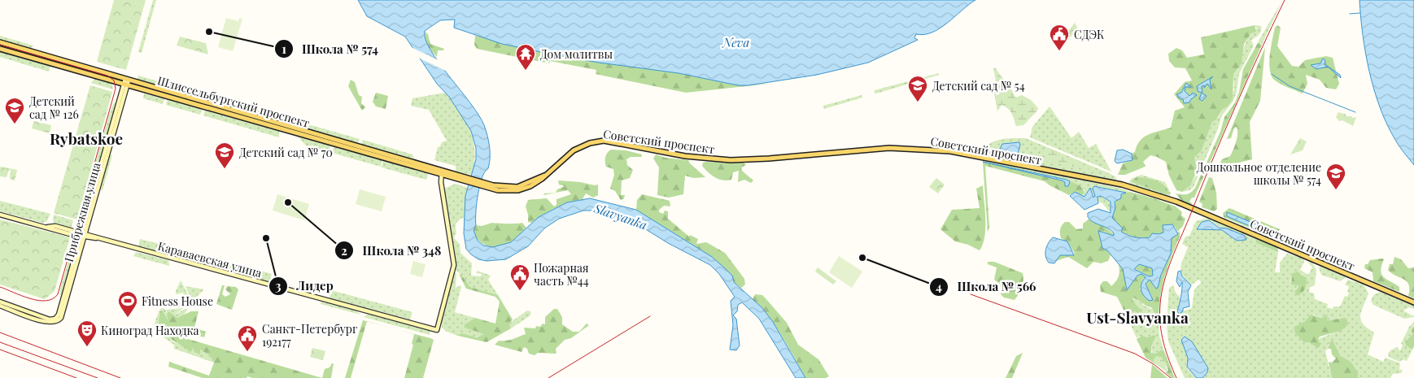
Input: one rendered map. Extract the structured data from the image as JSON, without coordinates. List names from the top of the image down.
{
  "streets": {
    "main road": ["Шлиссельбургский проспект", "Советский проспект"],
    "street": ["Прибрежная улица", "Караваевская улица"]
  },
  "crossings": [
    ["Шлиссельбургский проспект", "Советский проспект"],
    ["Шлиссельбургский проспект", "Прибрежная улица"],
    ["Шлиссельбургский проспект", "Караваевская улица"],
    ["Прибрежная улица", "Караваевская улица"]
  ],
  "districts": ["Rybatskoe", "Ust-Slavyanka"],
  "water": ["Neva", "Slavyanka"],
  "places": {
    "other": [
      "Школа № 574",
      "Школа № 348",
      "Лидер",
      "Школа № 566"
    ],
    "public building": ["СДЭК", "Пожарная часть №44", "Санкт-Петербург 192177"],
    "temple": ["Дом молитвы"],
    "school or university": [
      "Детский сад № 54",
      "Детский сад № 126",
      "Детский сад № 70",
      "Дошкольное отделение школы № 574"
    ],
    "sports": ["Fitness House"],
    "theatre": ["Киноград Находка"]
  }
}
